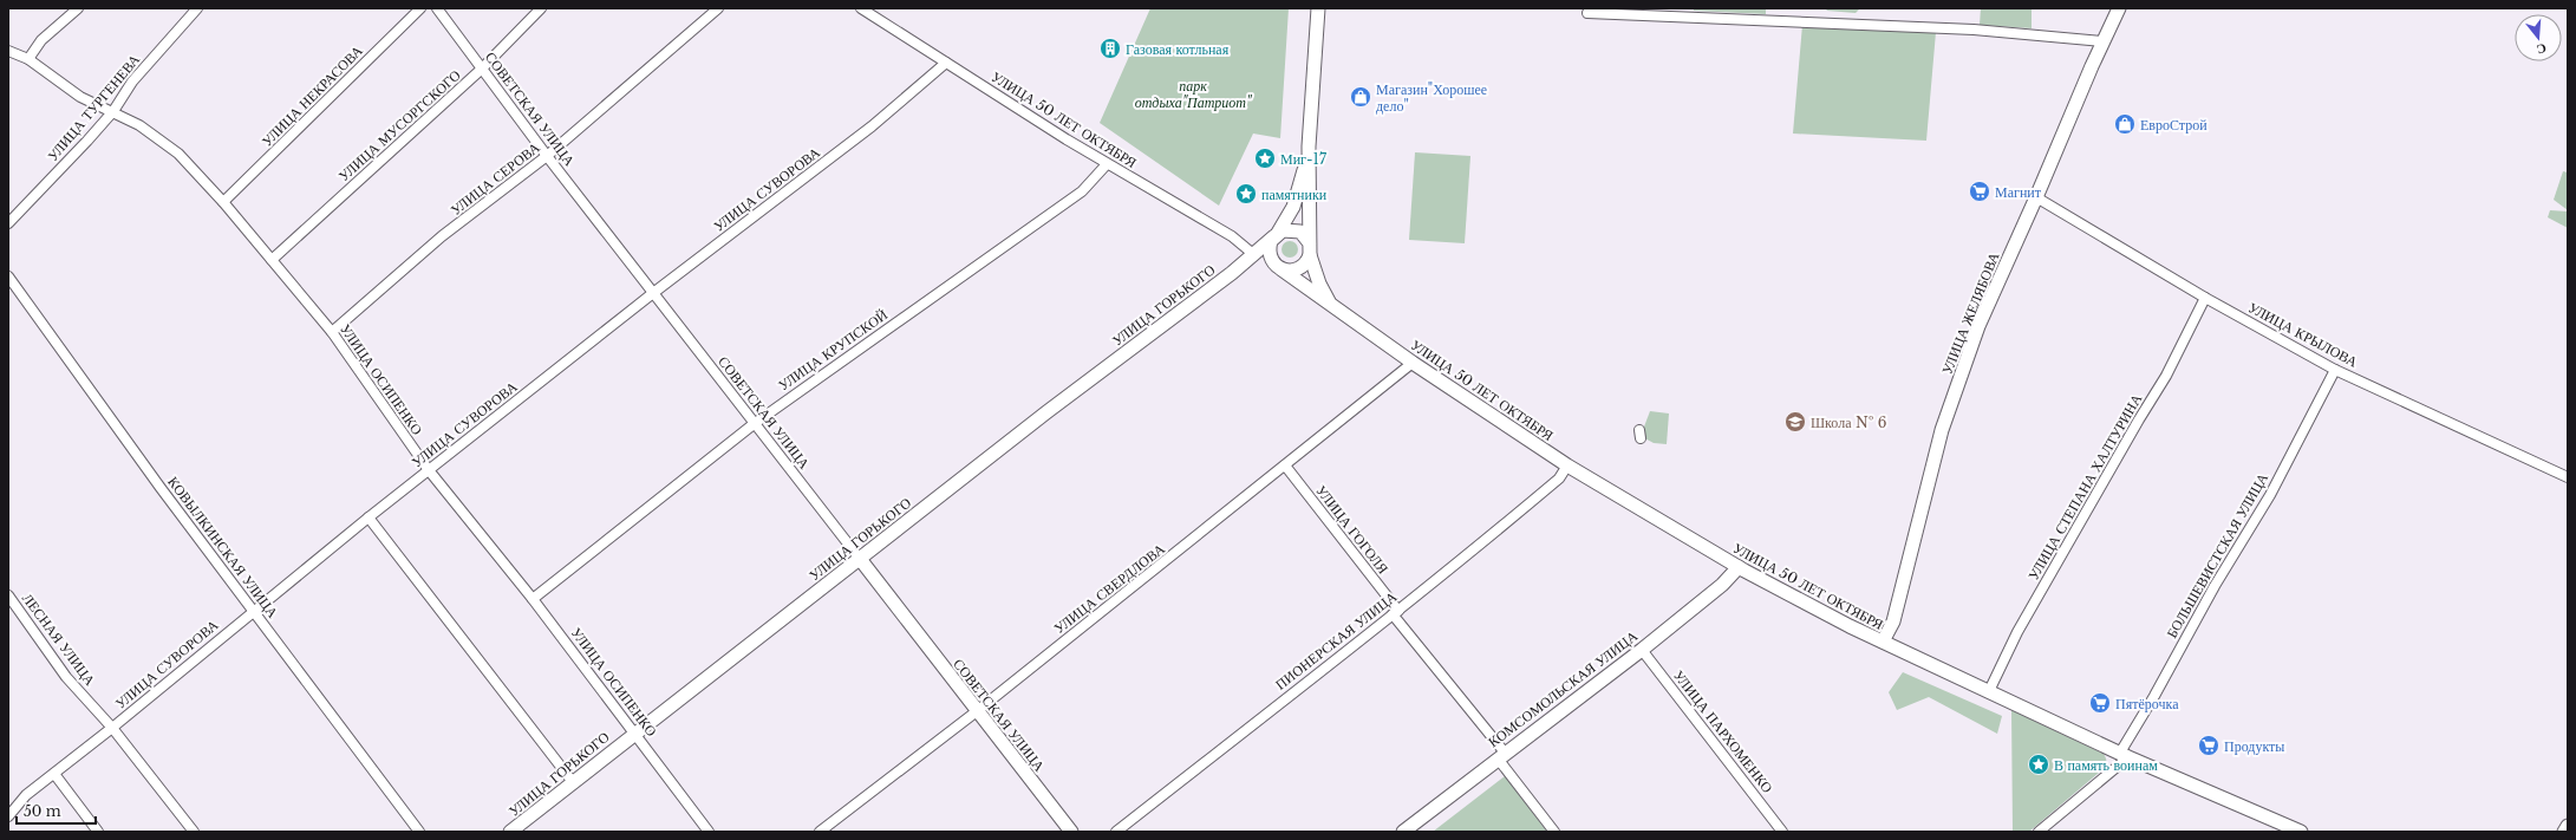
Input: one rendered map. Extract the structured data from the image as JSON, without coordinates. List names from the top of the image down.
{
  "streets": {
    "main road": [
      "СОВЕТСКАЯ УЛИЦА",
      "УЛИЦА 50 ЛЕТ ОКТЯБРЯ",
      "УЛИЦА ГОРЬКОГО",
      "УЛИЦА ЖЕЛЯБОВА",
      "КОМСОМОЛЬСКАЯ УЛИЦА"
    ],
    "street": [
      "УЛИЦА НЕКРАСОВА",
      "УЛИЦА ТУРГЕНЕВА",
      "УЛИЦА МУСОРГСКОГО",
      "УЛИЦА СЕРОВА",
      "УЛИЦА СУВОРОВА",
      "УЛИЦА КРЫЛОВА",
      "УЛИЦА КРУПСКОЙ",
      "УЛИЦА ОСИПЕНКО",
      "УЛИЦА СТЕПАНА ХАЛТУРИНА",
      "УЛИЦА ГОГОЛЯ",
      "КОВЫЛКИНСКАЯ УЛИЦА",
      "БОЛЬШЕВИСТСКАЯ УЛИЦА",
      "УЛИЦА СВЕРДЛОВА",
      "ЛЕСНАЯ УЛИЦА",
      "ПИОНЕРСКАЯ УЛИЦА",
      "УЛИЦА ПАРХОМЕНКО"
    ]
  },
  "crossings": [
    ["УЛИЦА НЕКРАСОВА", "УЛИЦА ОСИПЕНКО"],
    ["УЛИЦА ТУРГЕНЕВА", "УЛИЦА ОСИПЕНКО"],
    ["СОВЕТСКАЯ УЛИЦА", "УЛИЦА МУСОРГСКОГО"],
    ["СОВЕТСКАЯ УЛИЦА", "УЛИЦА СЕРОВА"],
    ["СОВЕТСКАЯ УЛИЦА", "УЛИЦА СУВОРОВА"],
    ["СОВЕТСКАЯ УЛИЦА", "УЛИЦА ГОРЬКОГО"],
    ["СОВЕТСКАЯ УЛИЦА", "УЛИЦА КРУПСКОЙ"],
    ["СОВЕТСКАЯ УЛИЦА", "УЛИЦА СВЕРДЛОВА"],
    ["УЛИЦА 50 ЛЕТ ОКТЯБРЯ", "УЛИЦА СУВОРОВА"],
    ["УЛИЦА 50 ЛЕТ ОКТЯБРЯ", "УЛИЦА ГОРЬКОГО"],
    ["УЛИЦА 50 ЛЕТ ОКТЯБРЯ", "УЛИЦА ЖЕЛЯБОВА"],
    ["УЛИЦА 50 ЛЕТ ОКТЯБРЯ", "УЛИЦА КРУПСКОЙ"],
    ["УЛИЦА 50 ЛЕТ ОКТЯБРЯ", "УЛИЦА СТЕПАНА ХАЛТУРИНА"],
    ["УЛИЦА 50 ЛЕТ ОКТЯБРЯ", "БОЛЬШЕВИСТСКАЯ УЛИЦА"],
    ["УЛИЦА 50 ЛЕТ ОКТЯБРЯ", "УЛИЦА СВЕРДЛОВА"],
    ["УЛИЦА 50 ЛЕТ ОКТЯБРЯ", "ПИОНЕРСКАЯ УЛИЦА"],
    ["УЛИЦА 50 ЛЕТ ОКТЯБРЯ", "КОМСОМОЛЬСКАЯ УЛИЦА"],
    ["УЛИЦА МУСОРГСКОГО", "УЛИЦА ОСИПЕНКО"],
    ["УЛИЦА СЕРОВА", "УЛИЦА ОСИПЕНКО"],
    ["УЛИЦА СУВОРОВА", "УЛИЦА ОСИПЕНКО"],
    ["УЛИЦА СУВОРОВА", "КОВЫЛКИНСКАЯ УЛИЦА"],
    ["УЛИЦА СУВОРОВА", "ЛЕСНАЯ УЛИЦА"],
    ["УЛИЦА ГОРЬКОГО", "УЛИЦА ОСИПЕНКО"],
    ["УЛИЦА ЖЕЛЯБОВА", "УЛИЦА КРЫЛОВА"],
    ["УЛИЦА КРЫЛОВА", "УЛИЦА СТЕПАНА ХАЛТУРИНА"],
    ["УЛИЦА КРЫЛОВА", "БОЛЬШЕВИСТСКАЯ УЛИЦА"],
    ["УЛИЦА КРУПСКОЙ", "УЛИЦА ОСИПЕНКО"],
    ["УЛИЦА ГОГОЛЯ", "УЛИЦА СВЕРДЛОВА"],
    ["УЛИЦА ГОГОЛЯ", "ПИОНЕРСКАЯ УЛИЦА"],
    ["УЛИЦА ГОГОЛЯ", "КОМСОМОЛЬСКАЯ УЛИЦА"],
    ["КОМСОМОЛЬСКАЯ УЛИЦА", "УЛИЦА ПАРХОМЕНКО"]
  ],
  "parks": ["парк отдыха\"Патриот\""],
  "places": {
    "building": ["Газовая котльная"],
    "shop": ["Магазин\"Хорошее дело\"", "ЕвроСтрой"],
    "place": ["Миг-17", "памятники", "В память воинам"],
    "supermarket": ["Магнит", "Пятёрочка", "Продукты"],
    "school or university": ["Школа № 6"]
  },
  "scale_bar": "50 m",
  "north": "bottom"
}
